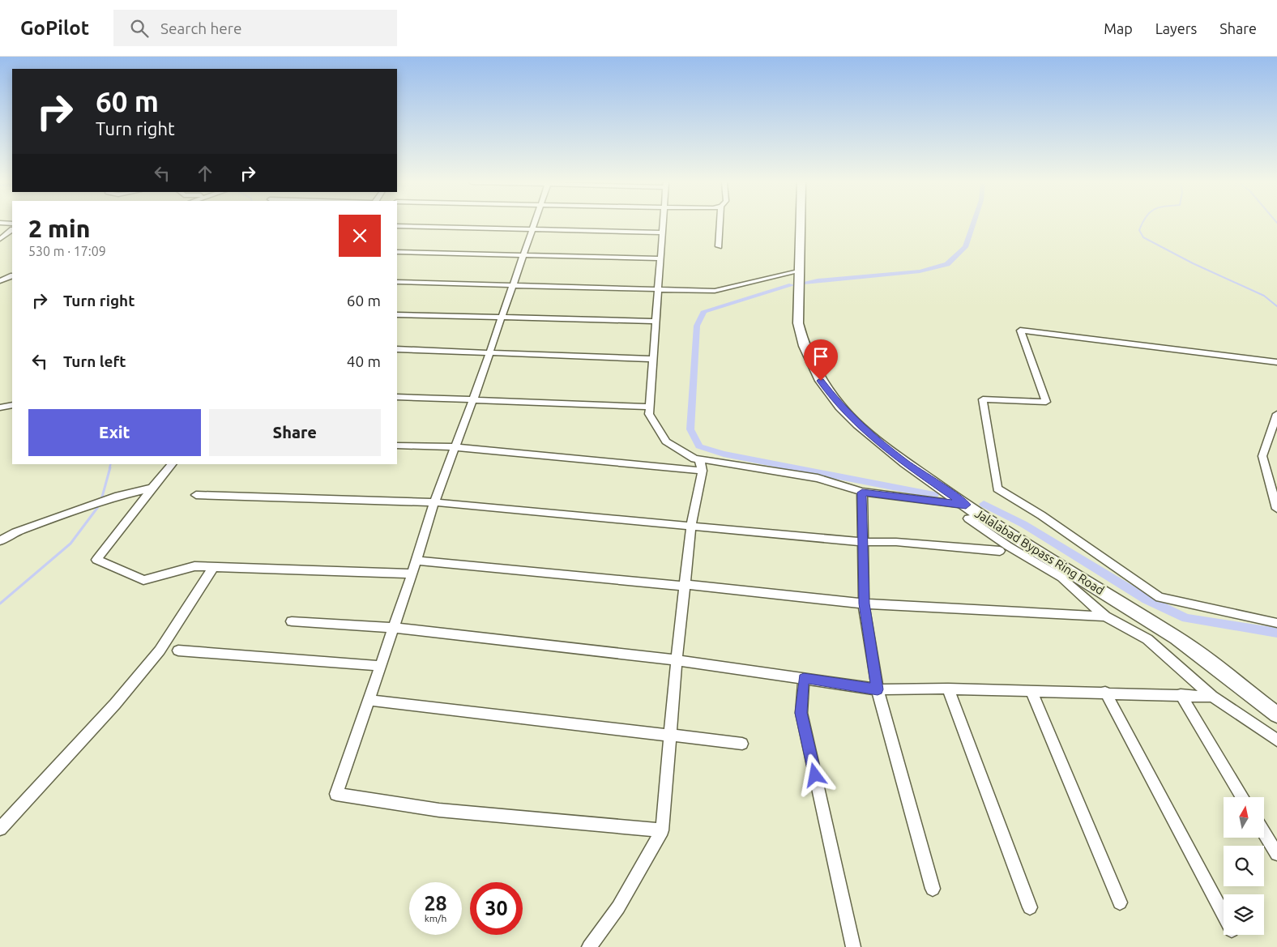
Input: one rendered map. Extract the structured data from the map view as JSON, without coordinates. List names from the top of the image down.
{
  "streets": {
    "highway": ["Jalalabad Bypass Ring Road"]
  },
  "north": "top",
  "page": {
    "header": "GoPilot",
    "search": "Search here",
    "nav": ["Map", "Layers", "Share"],
    "turn": ["60 m", "Turn right"],
    "heading": ["2 min", "530 m · 17:09"],
    "list": [
      {
        "name": "Turn right",
        "value": "60 m"
      },
      {
        "name": "Turn left",
        "value": "40 m"
      }
    ],
    "buttons": ["Exit", "Share"],
    "speed": "28 km/h",
    "limit": "30"
  }
}
